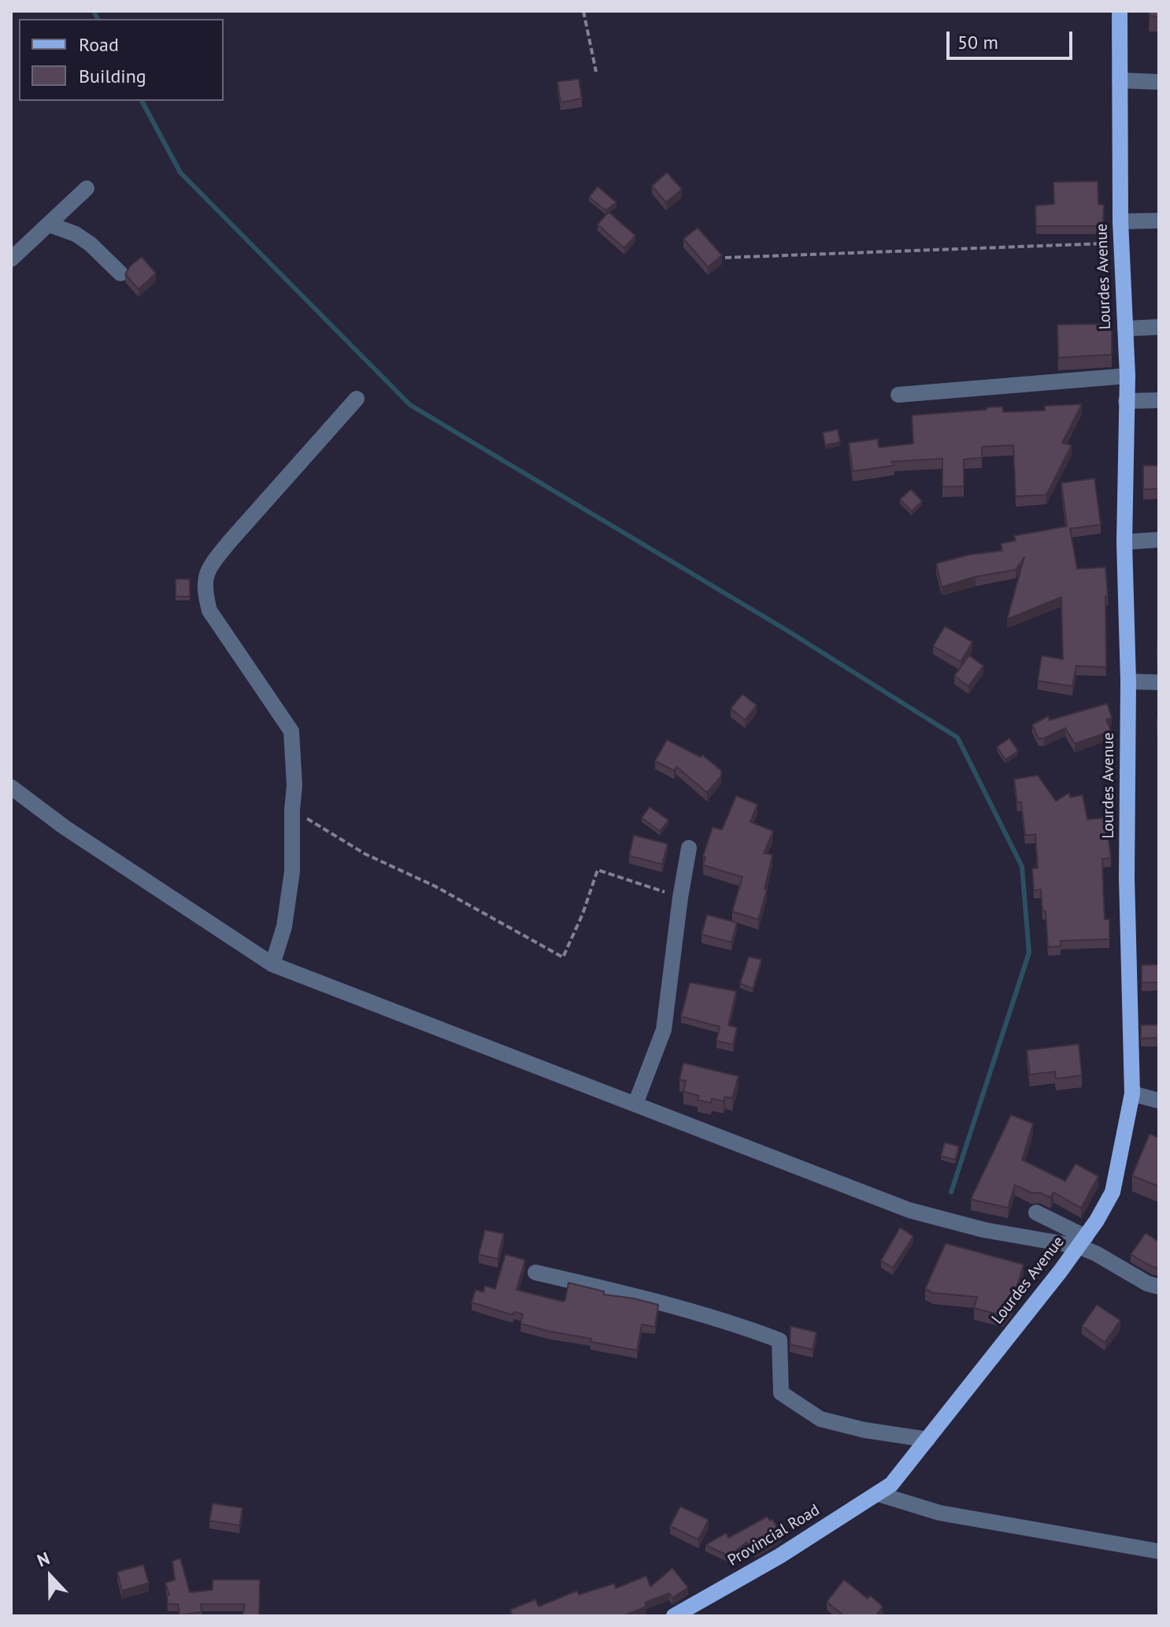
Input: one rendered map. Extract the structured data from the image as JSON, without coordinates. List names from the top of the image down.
{
  "streets": {
    "main road": ["Lourdes Avenue", "Provincial Road"]
  },
  "crossings": [
    ["Lourdes Avenue", "Provincial Road"]
  ],
  "legend": ["Road", "Building"],
  "scale_bar": "50 m",
  "north": "top"
}
